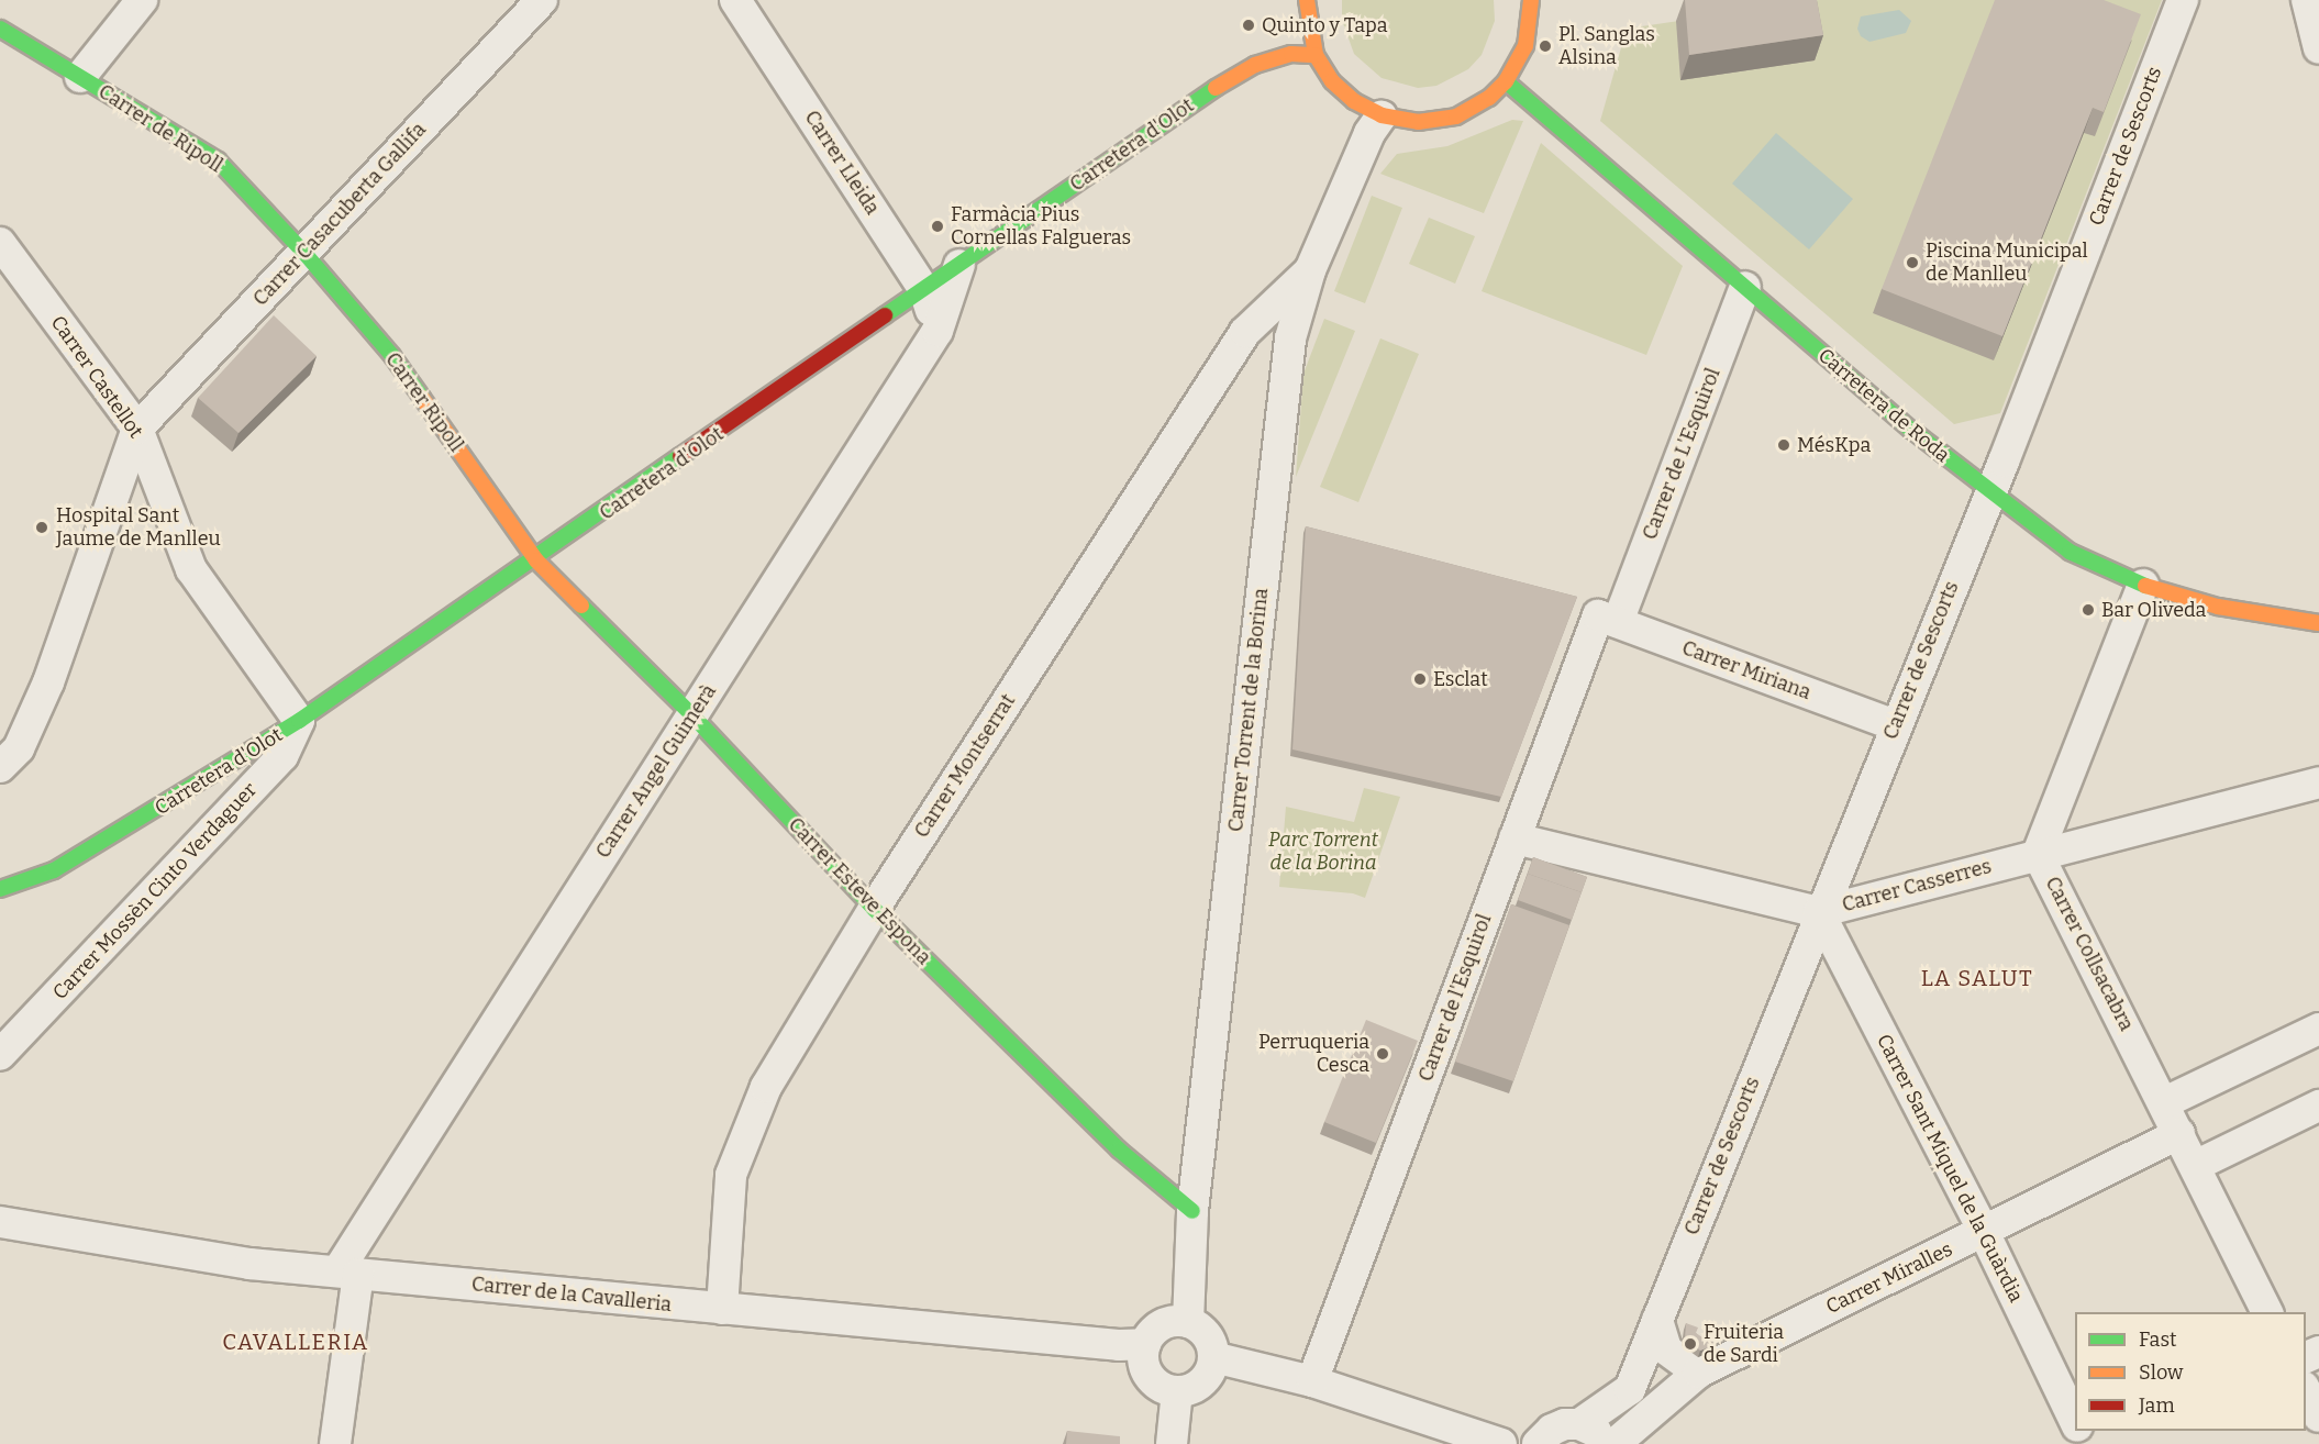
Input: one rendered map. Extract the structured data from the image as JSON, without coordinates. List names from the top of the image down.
{
  "streets": {
    "street": [
      "Carrer de Ripoll",
      "Carretera d'Olot",
      "Carrer de Sescorts",
      "Carrer Lleida",
      "Carrer Casacuberta Gallifa",
      "Carrer Castellot",
      "Carrer Ripoll",
      "Carretera de Roda",
      "Carrer de L'Esquirol",
      "Carrer Miriana",
      "Carrer Torrent de la Borina",
      "Carrer Montserrat",
      "Carrer Angel Guimerà",
      "Carrer Casserres",
      "Carrer Mossèn Cinto Verdaguer",
      "Carrer Esteve Espona",
      "Carrer Collsacabra",
      "Carrer de l'Esquirol",
      "Carrer Sant Miquel de la Guàrdia",
      "Carrer Miralles",
      "Carrer de la Cavalleria"
    ]
  },
  "crossings": [
    ["Carrer de Ripoll", "Carrer Casacuberta Gallifa"],
    ["Carrer de Ripoll", "Carrer Ripoll"],
    ["Carretera d'Olot", "Carrer Lleida"],
    ["Carretera d'Olot", "Carrer Castellot"],
    ["Carretera d'Olot", "Carrer Ripoll"],
    ["Carretera d'Olot", "Carrer Angel Guimerà"],
    ["Carretera d'Olot", "Carrer Mossèn Cinto Verdaguer"],
    ["Carretera d'Olot", "Carrer Esteve Espona"],
    ["Carrer de Sescorts", "Carretera de Roda"],
    ["Carrer de Sescorts", "Carrer Miriana"],
    ["Carrer de Sescorts", "Carrer Casserres"],
    ["Carrer de Sescorts", "Carrer Sant Miquel de la Guàrdia"],
    ["Carrer Lleida", "Carrer Angel Guimerà"],
    ["Carrer Casacuberta Gallifa", "Carrer Castellot"],
    ["Carrer Casacuberta Gallifa", "Carrer Ripoll"],
    ["Carrer Castellot", "Carrer Mossèn Cinto Verdaguer"],
    ["Carrer Ripoll", "Carrer Esteve Espona"],
    ["Carretera de Roda", "Carrer de L'Esquirol"],
    ["Carretera de Roda", "Carrer Collsacabra"],
    ["Carrer de L'Esquirol", "Carrer Miriana"],
    ["Carrer de L'Esquirol", "Carrer de l'Esquirol"],
    ["Carrer Miriana", "Carrer de l'Esquirol"],
    ["Carrer Torrent de la Borina", "Carrer Montserrat"],
    ["Carrer Torrent de la Borina", "Carrer Esteve Espona"],
    ["Carrer Torrent de la Borina", "Carrer de la Cavalleria"],
    ["Carrer Montserrat", "Carrer Esteve Espona"],
    ["Carrer Montserrat", "Carrer de la Cavalleria"],
    ["Carrer Angel Guimerà", "Carrer Esteve Espona"],
    ["Carrer Angel Guimerà", "Carrer de la Cavalleria"],
    ["Carrer Casserres", "Carrer Collsacabra"],
    ["Carrer Casserres", "Carrer de l'Esquirol"],
    ["Carrer Casserres", "Carrer Sant Miquel de la Guàrdia"],
    ["Carrer Collsacabra", "Carrer Miralles"],
    ["Carrer Sant Miquel de la Guàrdia", "Carrer Miralles"]
  ],
  "districts": ["LA SALUT", "CAVALLERIA"],
  "parks": ["Parc Torrent de la Borina"],
  "places": [
    "Quinto y Tapa",
    "Pl. Sanglas Alsina",
    "Farmàcia Pius Cornellas Falgueras",
    "Piscina Municipal de Manlleu",
    "MésKpa",
    "Hospital Sant Jaume de Manlleu",
    "Bar Oliveda",
    "Esclat",
    "Perruqueria Cesca",
    "Fruiteria de Sardi"
  ],
  "legend": ["Fast", "Slow", "Jam"]
}
